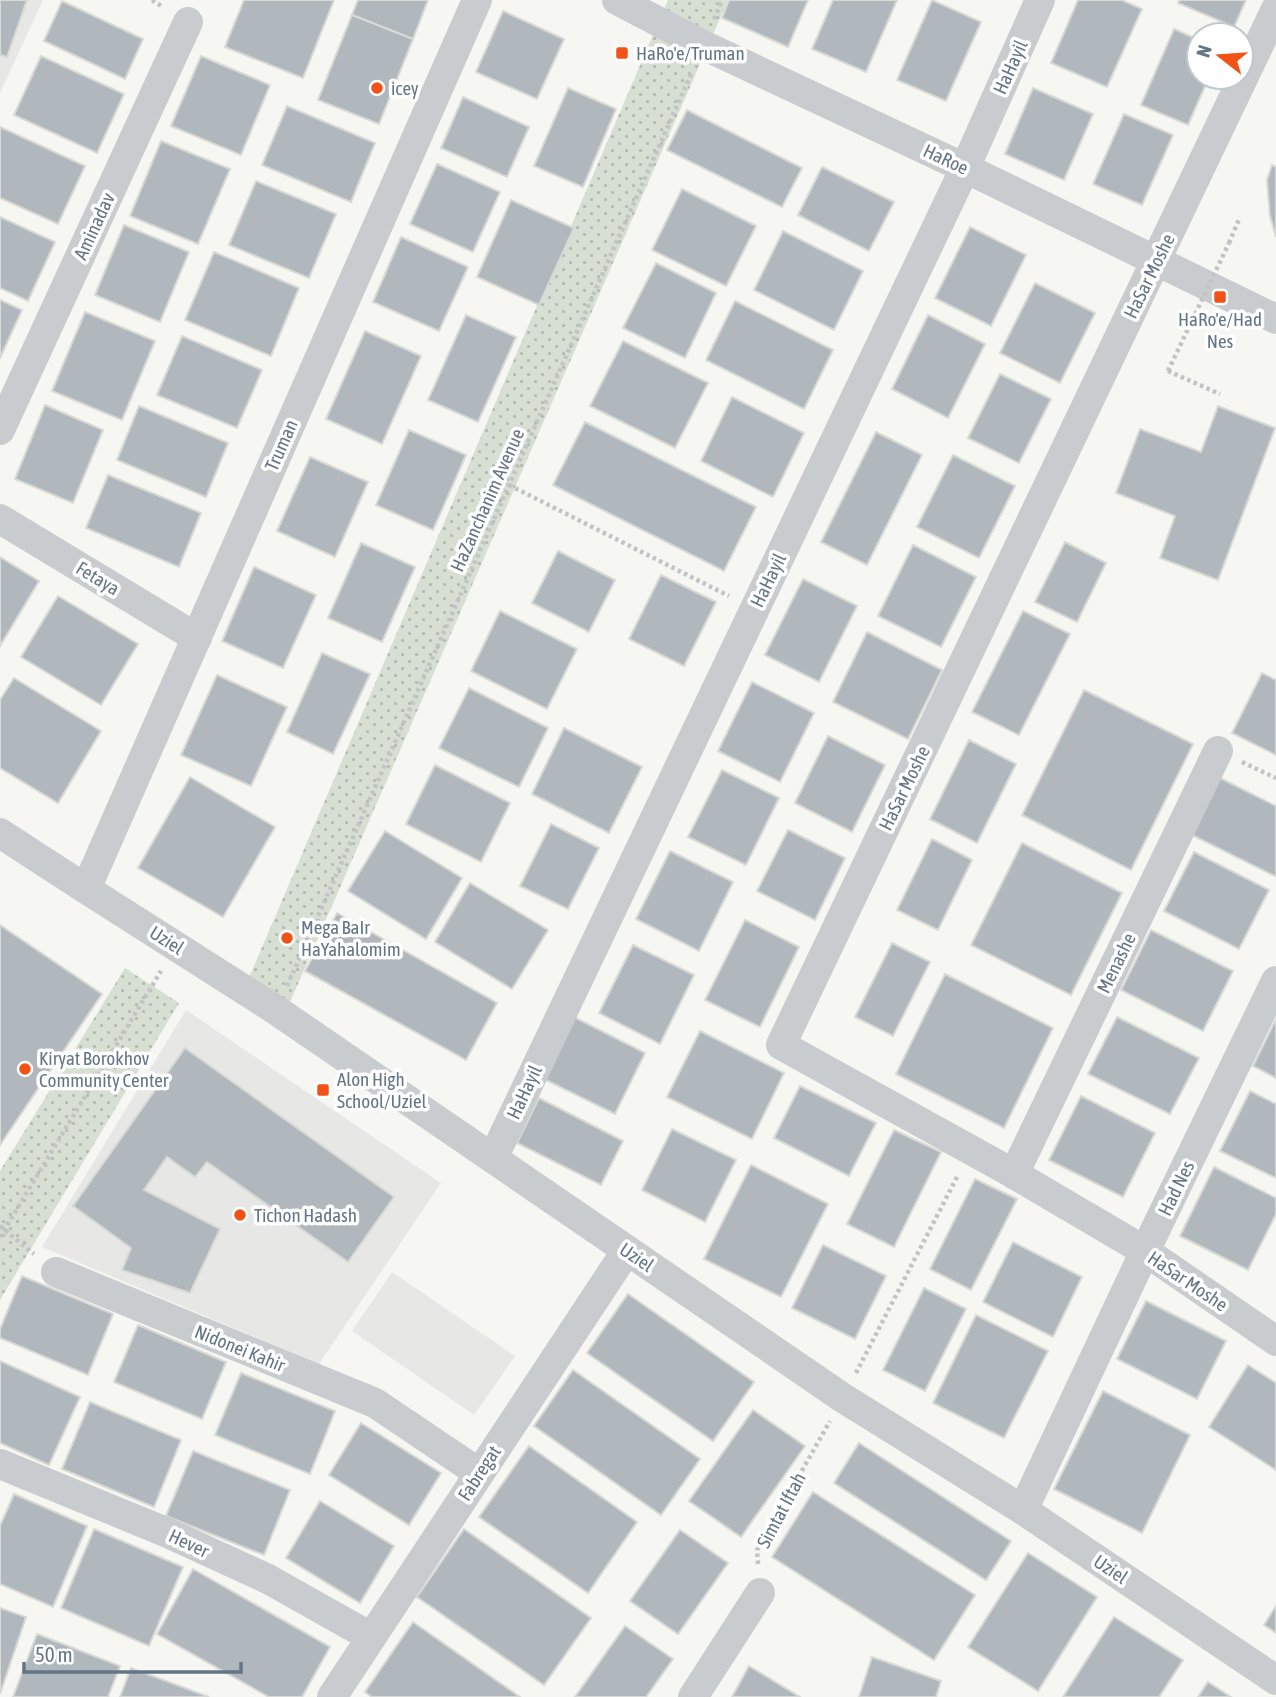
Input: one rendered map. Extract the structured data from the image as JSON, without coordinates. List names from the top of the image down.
{
  "streets": {
    "street": [
      "HaHayil",
      "HaRoe",
      "Aminadav",
      "HaSar Moshe",
      "Truman",
      "Fetaya",
      "Uziel",
      "Menashe",
      "Had Nes",
      "Nidonei Kahir",
      "Fabregat",
      "Hever"
    ],
    "path": ["HaZanchanim Avenue", "Simtat Iftah"]
  },
  "crossings": [
    ["HaHayil", "HaRoe"],
    ["HaHayil", "Uziel"],
    ["HaRoe", "HaSar Moshe"],
    ["HaRoe", "HaZanchanim Avenue"],
    ["HaSar Moshe", "Menashe"],
    ["HaSar Moshe", "Had Nes"],
    ["HaSar Moshe", "Simtat Iftah"],
    ["Truman", "Fetaya"],
    ["Truman", "Uziel"],
    ["HaZanchanim Avenue", "Uziel"],
    ["Uziel", "Had Nes"],
    ["Uziel", "Fabregat"],
    ["Uziel", "Simtat Iftah"],
    ["Nidonei Kahir", "Fabregat"],
    ["Fabregat", "Hever"]
  ],
  "places": {
    "transit": ["HaRo'e/Truman", "HaRo'e/Had Nes", "Alon High School/Uziel"],
    "other": [
      "icey",
      "Mega BaIr HaYahalomim",
      "Kiryat Borokhov Community Center",
      "Tichon Hadash"
    ]
  },
  "scale_bar": "50 m",
  "north": "left"
}
